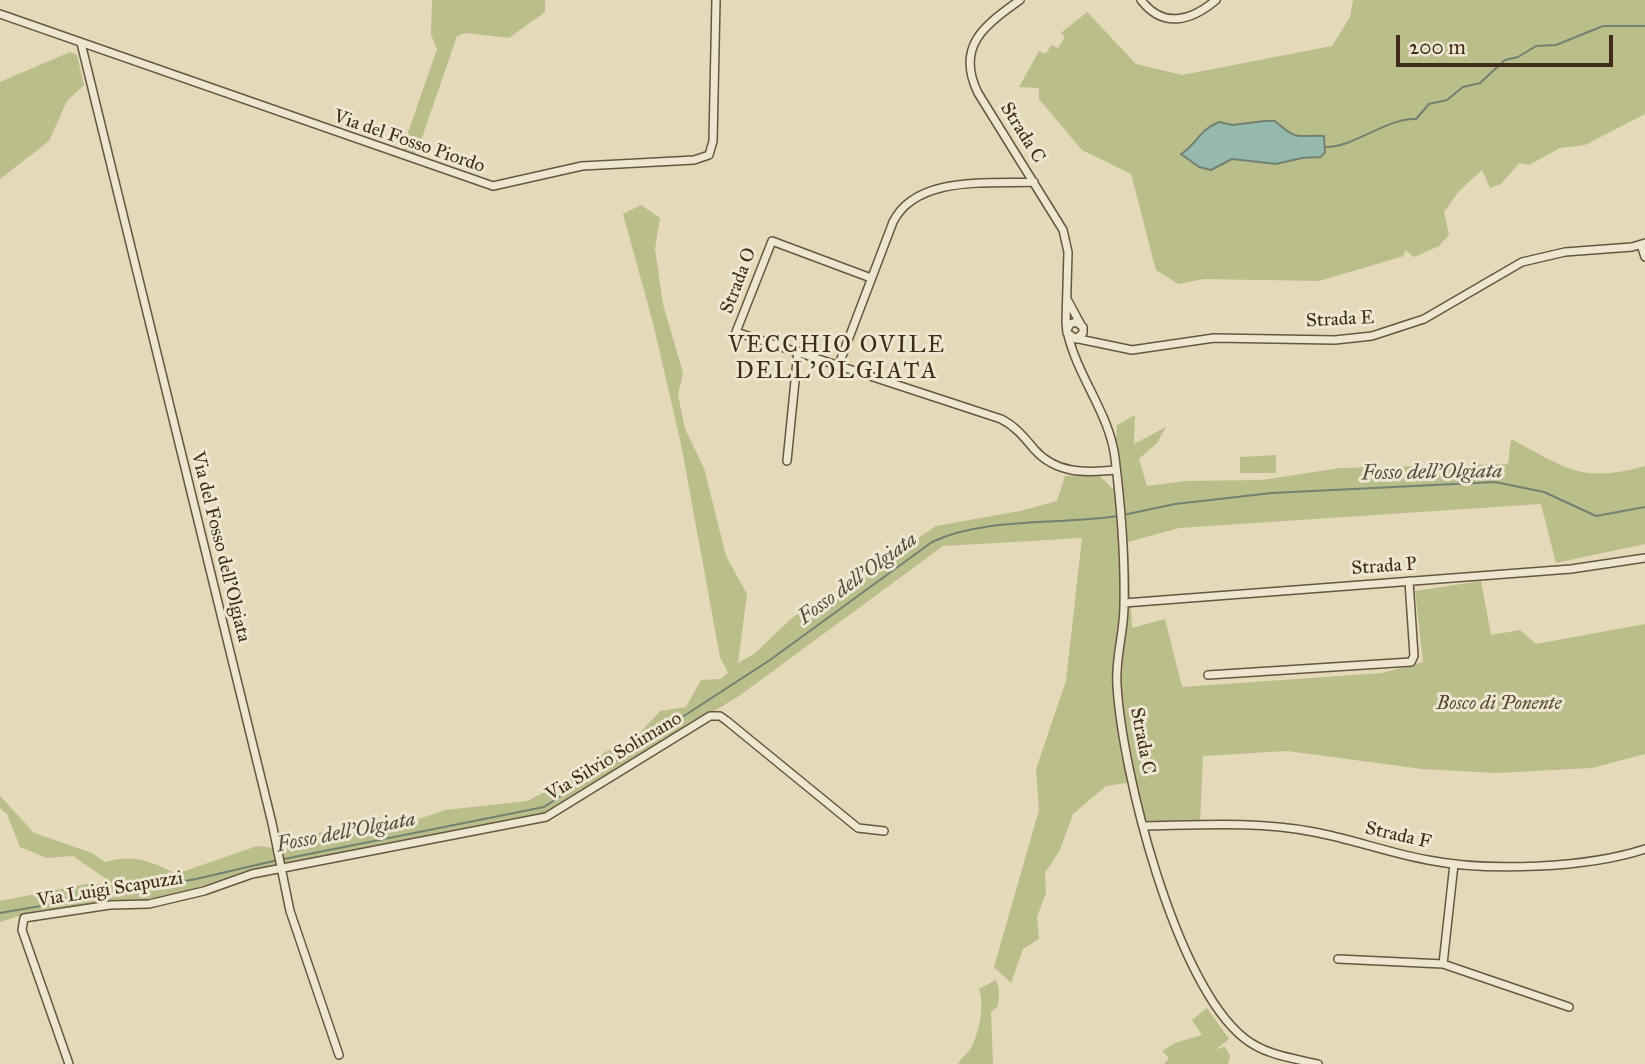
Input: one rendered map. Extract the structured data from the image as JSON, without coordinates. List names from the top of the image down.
{
  "streets": {
    "street": [
      "Strada C",
      "Via del Fosso Piordo",
      "Strada O",
      "Strada E",
      "Via del Fosso dell'Olgiata",
      "Strada P",
      "Via Silvio Solimano",
      "Strada F",
      "Via Luigi Scapuzzi"
    ]
  },
  "crossings": [
    ["Strada C", "Strada O"],
    ["Strada C", "Strada E"],
    ["Strada C", "Strada P"],
    ["Strada C", "Strada F"],
    ["Via del Fosso Piordo", "Via del Fosso dell'Olgiata"],
    ["Via del Fosso dell'Olgiata", "Via Silvio Solimano"],
    ["Via del Fosso dell'Olgiata", "Via Luigi Scapuzzi"],
    ["Via Silvio Solimano", "Via Luigi Scapuzzi"]
  ],
  "districts": ["VECCHIO OVILE DELL'OLGIATA"],
  "water": ["Fosso dell’Olgiata"],
  "parks": ["Bosco di Ponente"],
  "scale_bar": "200 m"
}
